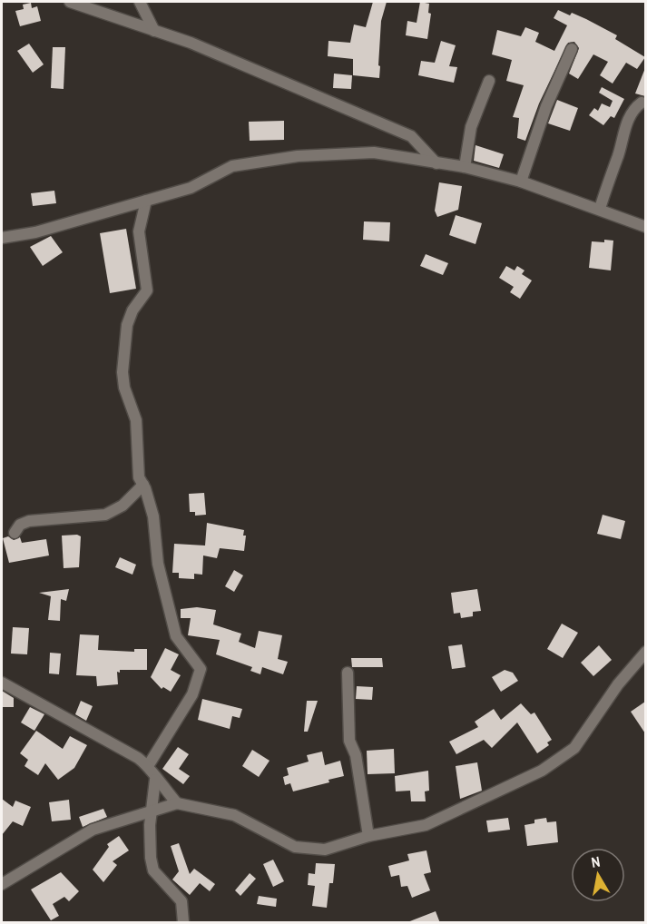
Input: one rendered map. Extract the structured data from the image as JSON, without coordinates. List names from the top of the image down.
{
  "north": "top"
}
